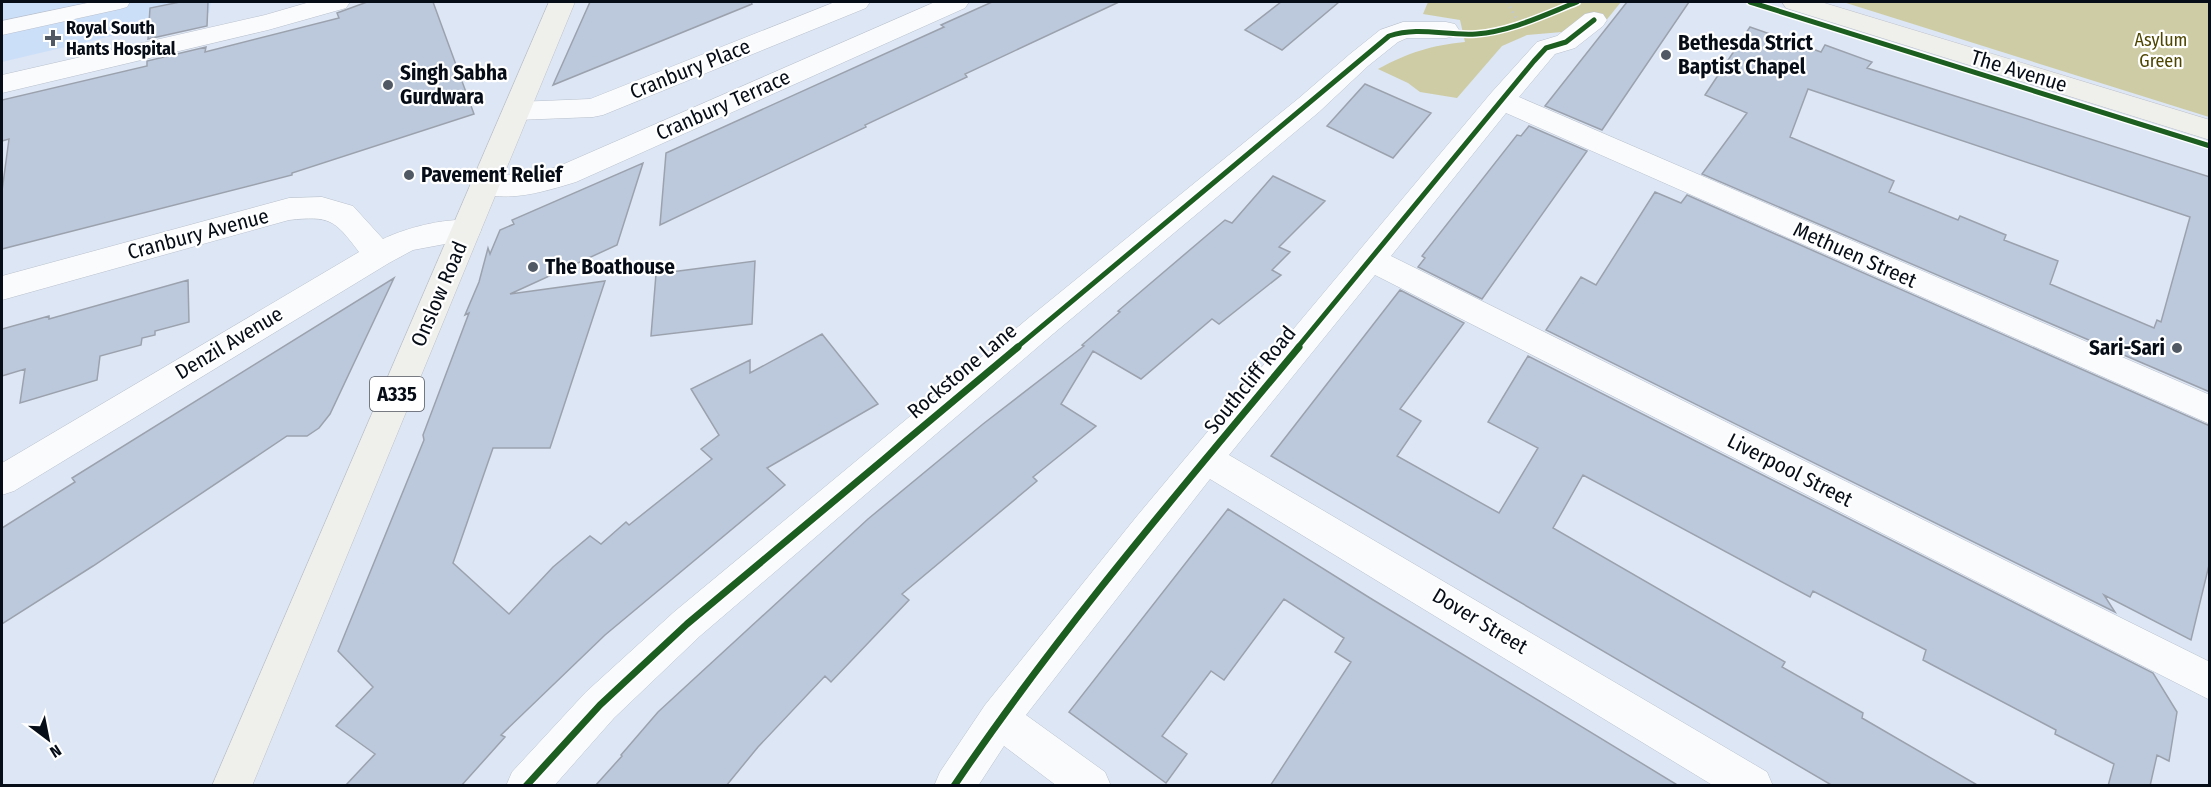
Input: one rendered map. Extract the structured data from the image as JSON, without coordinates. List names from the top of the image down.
{
  "streets": {
    "main road": ["The Avenue", "Onslow Road", "A335"],
    "street": [
      "Cranbury Place",
      "Cranbury Terrace",
      "Cranbury Avenue",
      "Methuen Street",
      "Denzil Avenue",
      "Rockstone Lane",
      "Southcliff Road",
      "Liverpool Street",
      "Dover Street"
    ]
  },
  "crossings": [
    ["Cranbury Place", "Onslow Road"],
    ["Cranbury Terrace", "Onslow Road"],
    ["Cranbury Avenue", "Denzil Avenue"],
    ["Methuen Street", "Southcliff Road"],
    ["Onslow Road", "Denzil Avenue"],
    ["Southcliff Road", "Liverpool Street"],
    ["Southcliff Road", "Dover Street"]
  ],
  "parks": ["Asylum Green"],
  "places": {
    "health": ["Royal South Hants Hospital"],
    "other": [
      "Bethesda Strict Baptist Chapel",
      "Singh Sabha Gurdwara",
      "Pavement Relief",
      "The Boathouse",
      "Sari-Sari"
    ]
  },
  "north": "bottom right"
}
